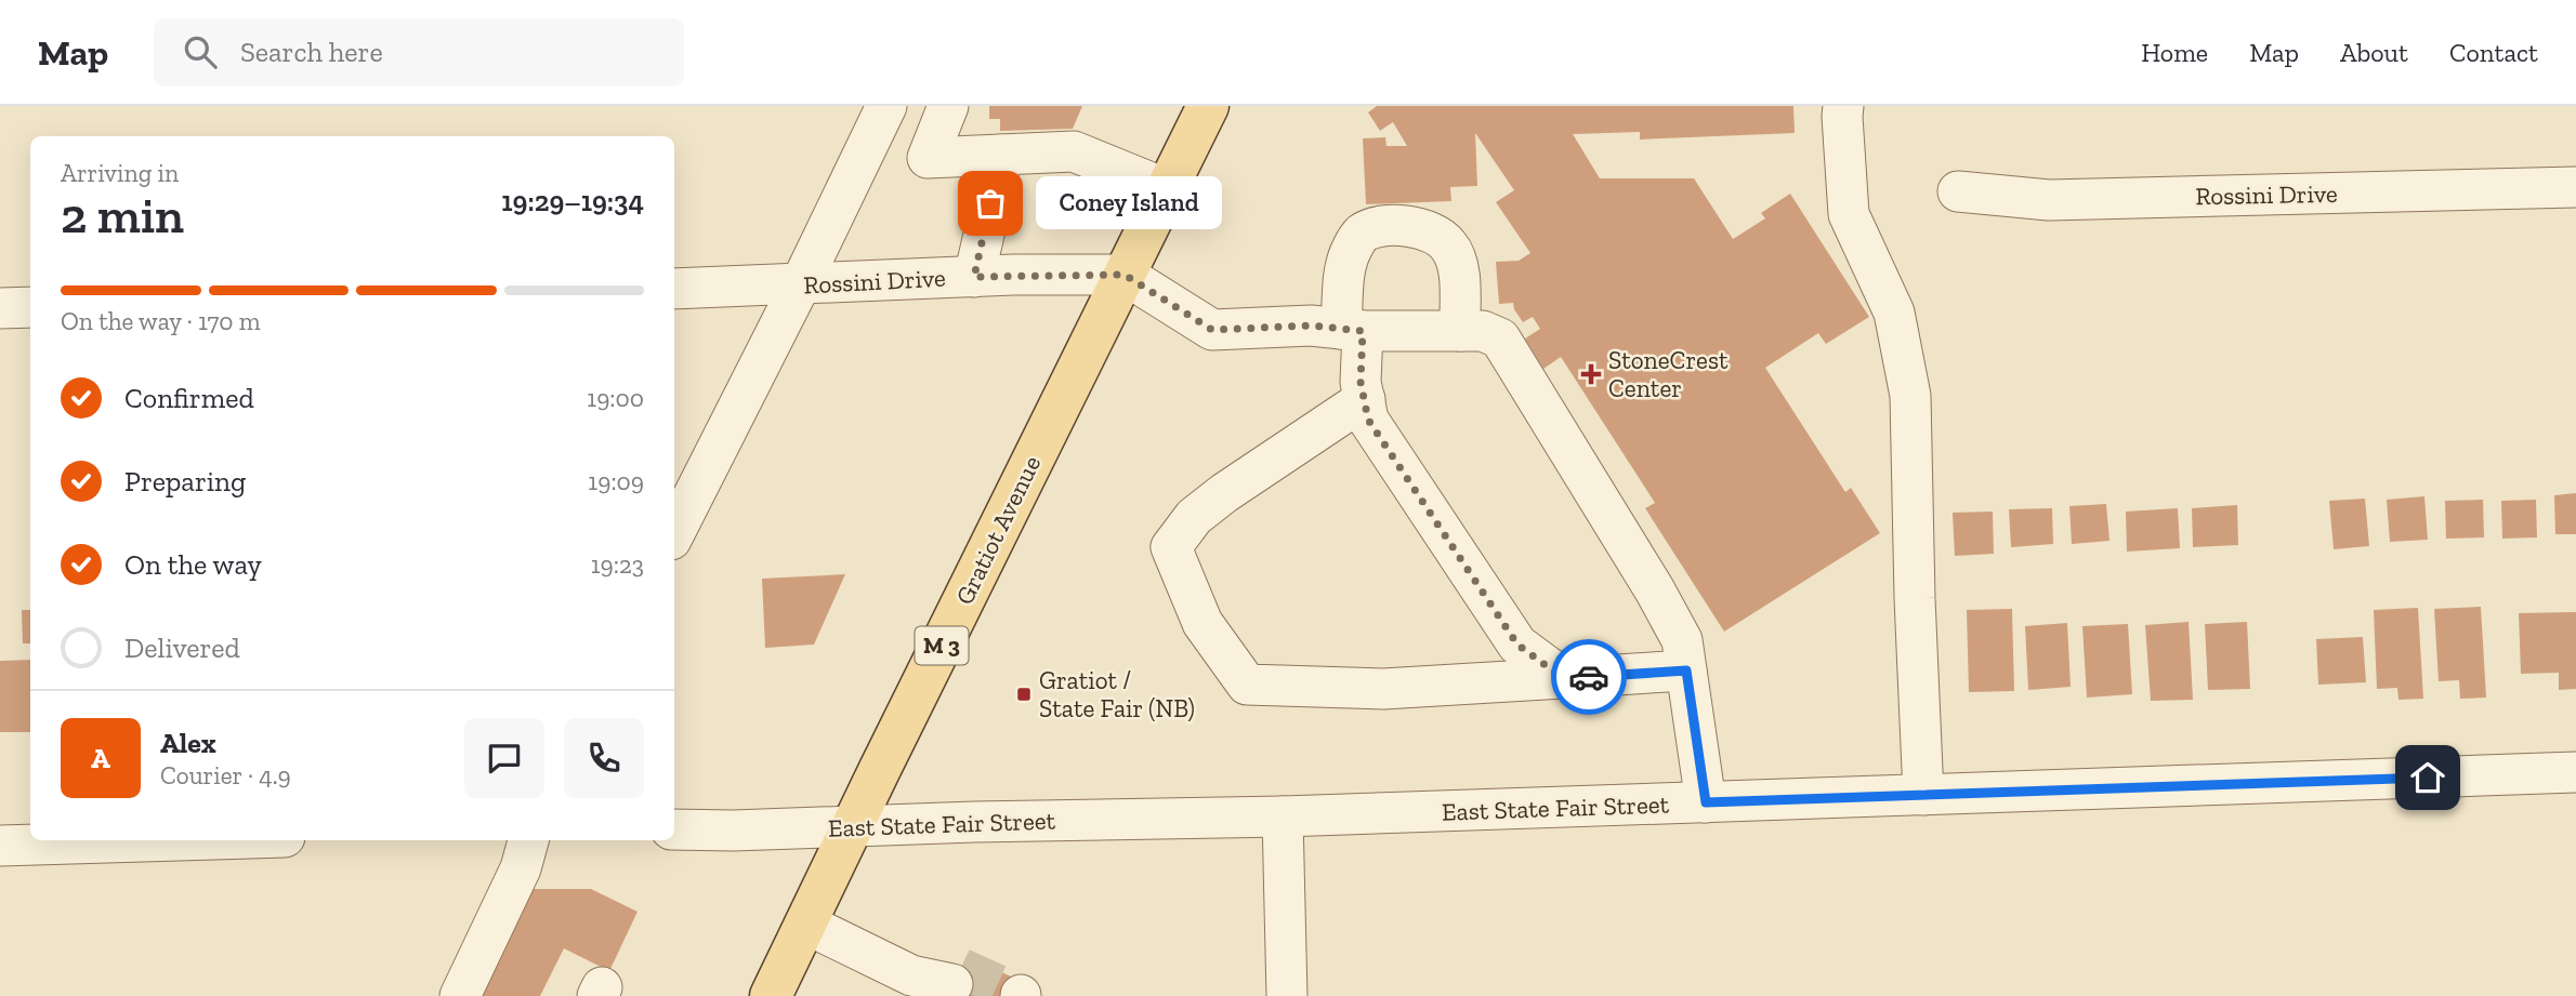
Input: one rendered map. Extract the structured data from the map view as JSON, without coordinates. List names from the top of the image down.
{
  "streets": {
    "main road": ["Gratiot Avenue", "M 3"],
    "street": ["Rossini Drive", "East State Fair Street"]
  },
  "crossings": [
    ["Rossini Drive", "Gratiot Avenue"],
    ["Gratiot Avenue", "East State Fair Street"]
  ],
  "places": {
    "other": ["Coney Island"],
    "health": ["StoneCrest Center"],
    "transit": ["Gratiot / State Fair (NB)"]
  },
  "page": {
    "header": "Map",
    "search": "Search here",
    "nav": [
      "Home",
      "Map",
      "About",
      "Contact"
    ],
    "heading": ["2 min", "Arriving in", "19:29–19:34"],
    "panel": ["Alex", "Courier · 4.9"],
    "bubble": "Coney Island",
    "bar": "On the way · 170 m",
    "list": [
      ["Confirmed", "19:00"],
      ["Preparing", "19:09"],
      ["On the way", "19:23"],
      "Delivered"
    ],
    "round": "A"
  }
}
